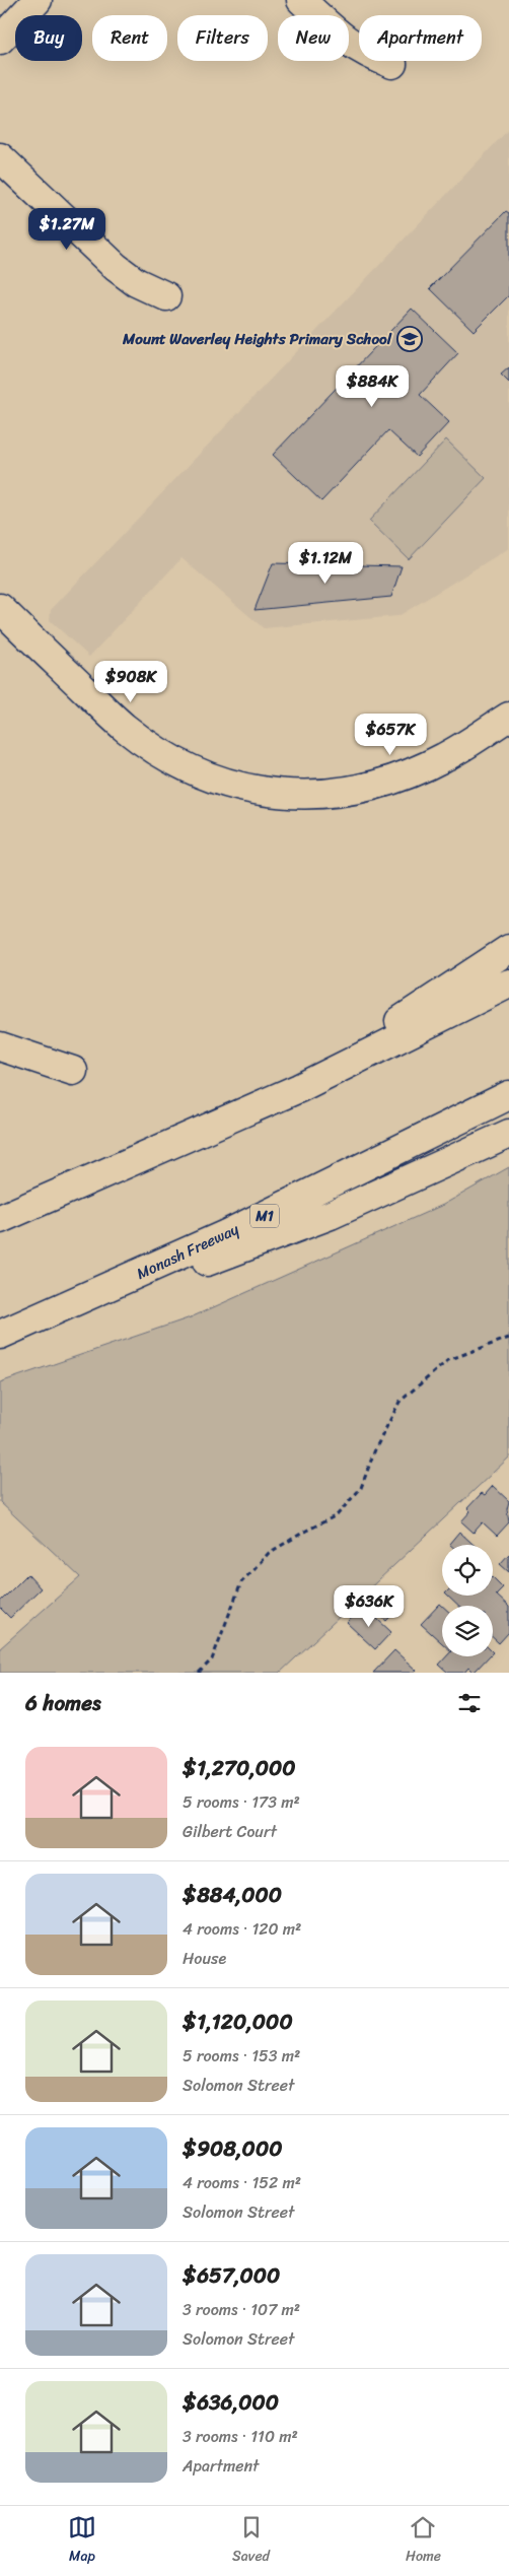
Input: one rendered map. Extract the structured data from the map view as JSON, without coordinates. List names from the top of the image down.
{
  "streets": {
    "main road": ["M1", "Monash Freeway"]
  },
  "places": {
    "school or university": ["Mount Waverley Heights Primary School"]
  },
  "page": {
    "chip": [
      "Buy",
      "Rent",
      "Filters",
      "New",
      "Apartment"
    ],
    "price": [
      "$1.27M",
      "$884K",
      "$1.12M",
      "$908K",
      "$657K",
      "$636K"
    ],
    "heading": "6 homes",
    "list": [
      {
        "name": "$1,270,000",
        "note": "5 rooms · 173 m² · Gilbert Court"
      },
      {
        "name": "$884,000",
        "note": "4 rooms · 120 m² · House"
      },
      {
        "name": "$1,120,000",
        "note": "5 rooms · 153 m² · Solomon Street"
      },
      {
        "name": "$908,000",
        "note": "4 rooms · 152 m² · Solomon Street"
      },
      {
        "name": "$657,000",
        "note": "3 rooms · 107 m² · Solomon Street"
      },
      {
        "name": "$636,000",
        "note": "3 rooms · 110 m² · Apartment"
      }
    ],
    "tabs": ["Map", "Saved", "Home"]
  }
}
